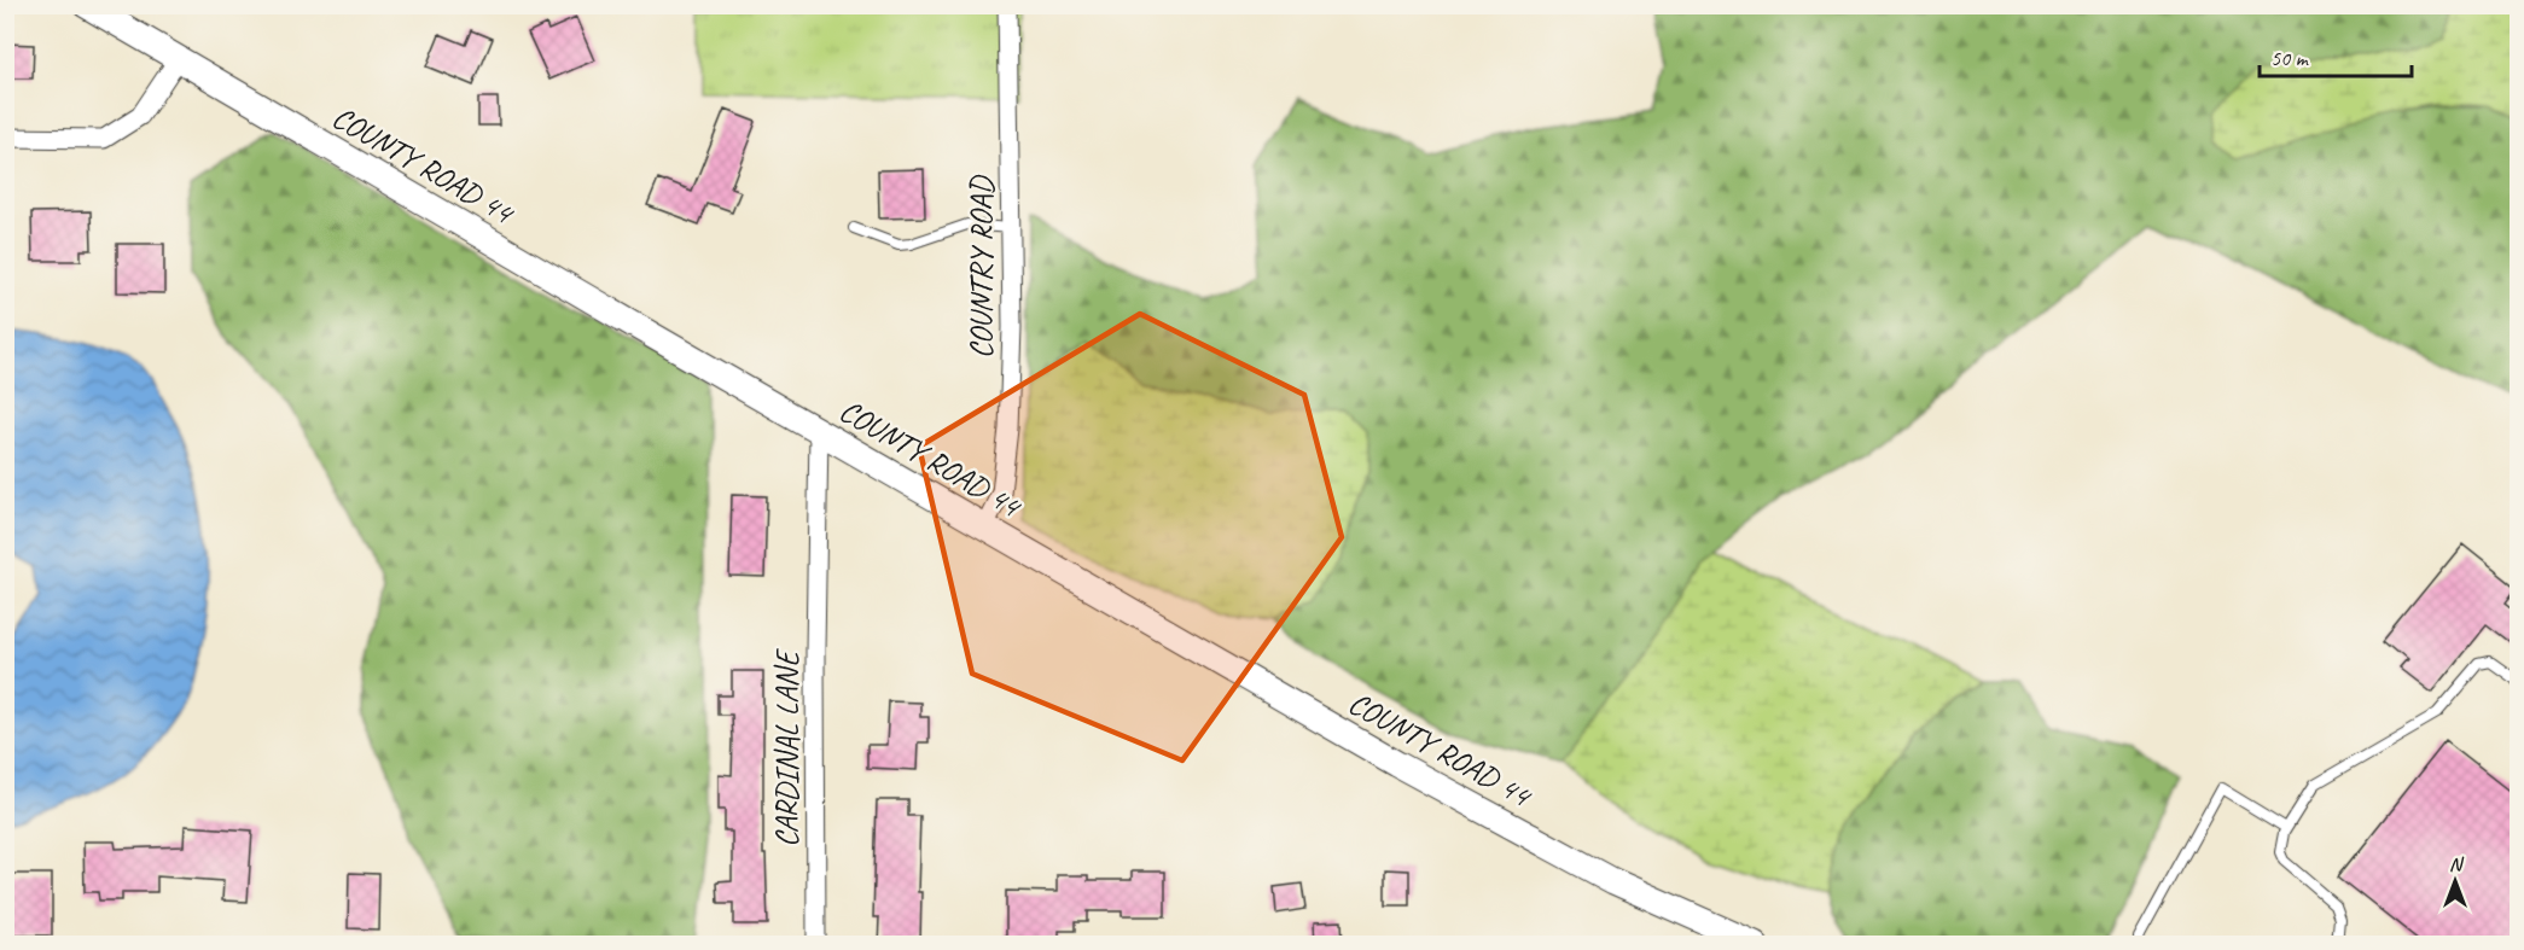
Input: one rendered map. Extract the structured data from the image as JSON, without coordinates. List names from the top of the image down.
{
  "streets": {
    "main road": ["COUNTY ROAD 44"],
    "street": ["COUNTRY ROAD", "CARDINAL LANE"]
  },
  "crossings": [
    ["COUNTY ROAD 44", "COUNTRY ROAD"],
    ["COUNTY ROAD 44", "CARDINAL LANE"]
  ],
  "scale_bar": "50 m",
  "north": "top"
}
